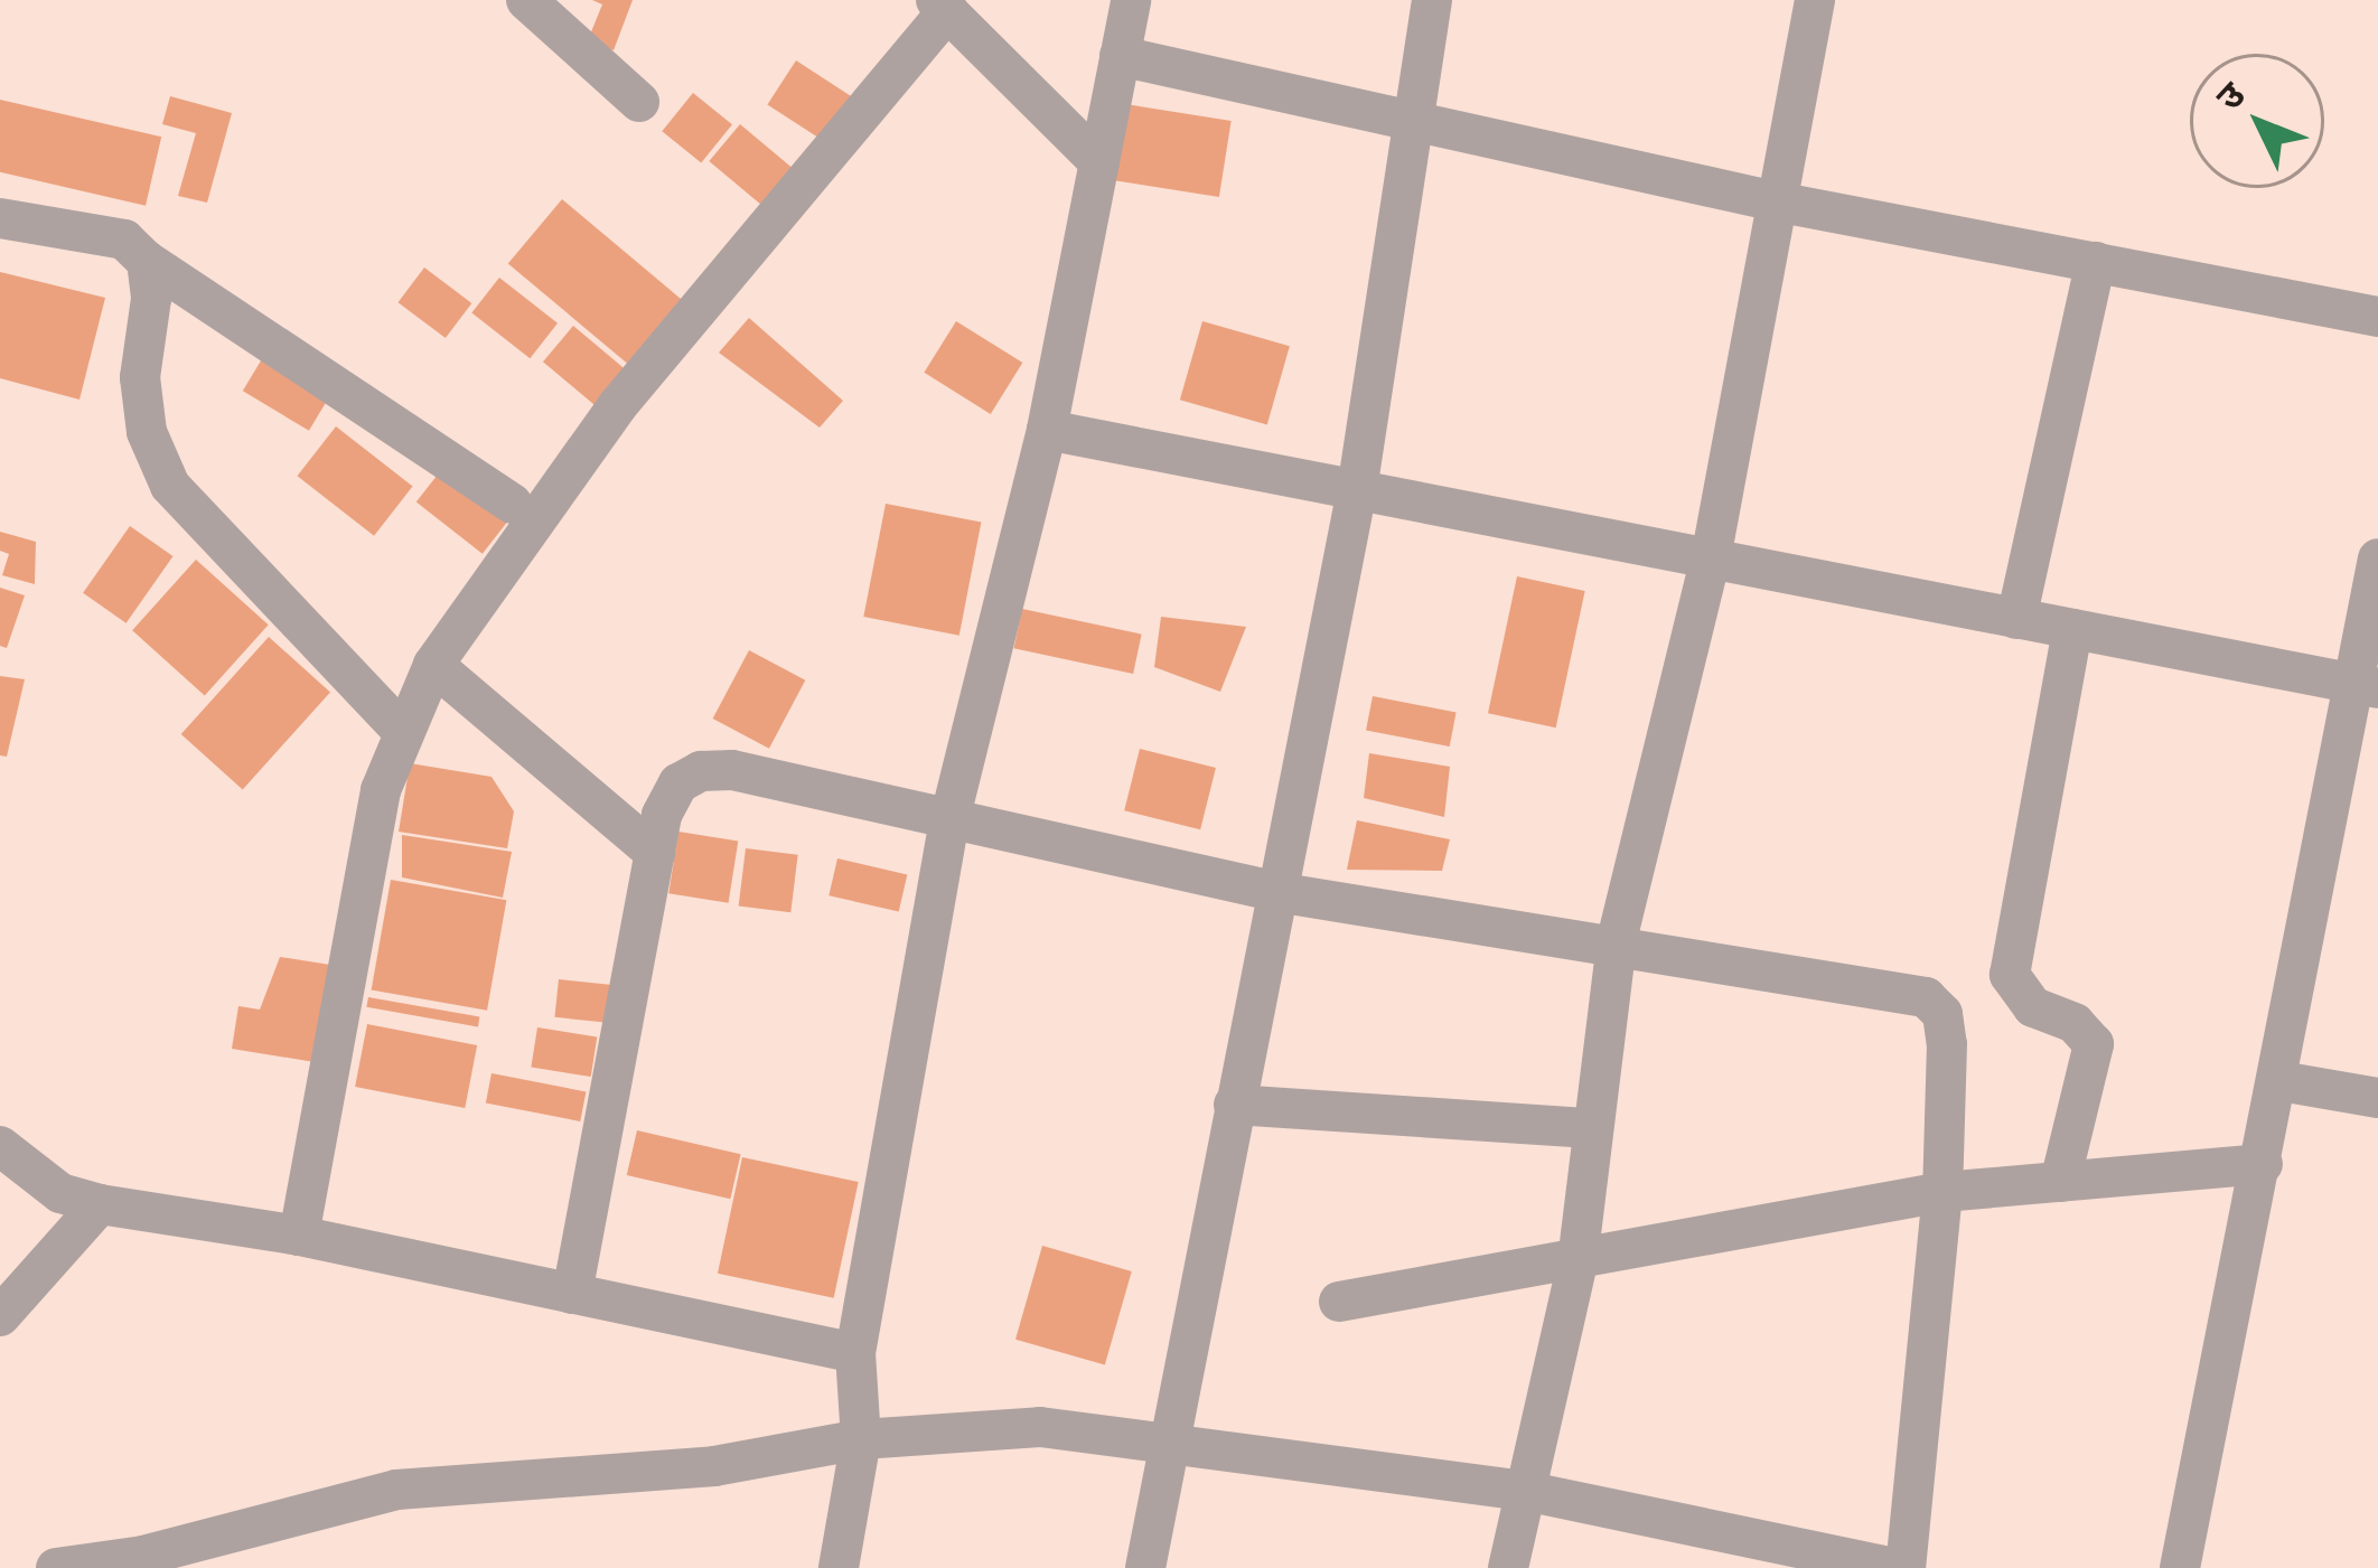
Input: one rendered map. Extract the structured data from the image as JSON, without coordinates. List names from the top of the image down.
{
  "north": "top left"
}
